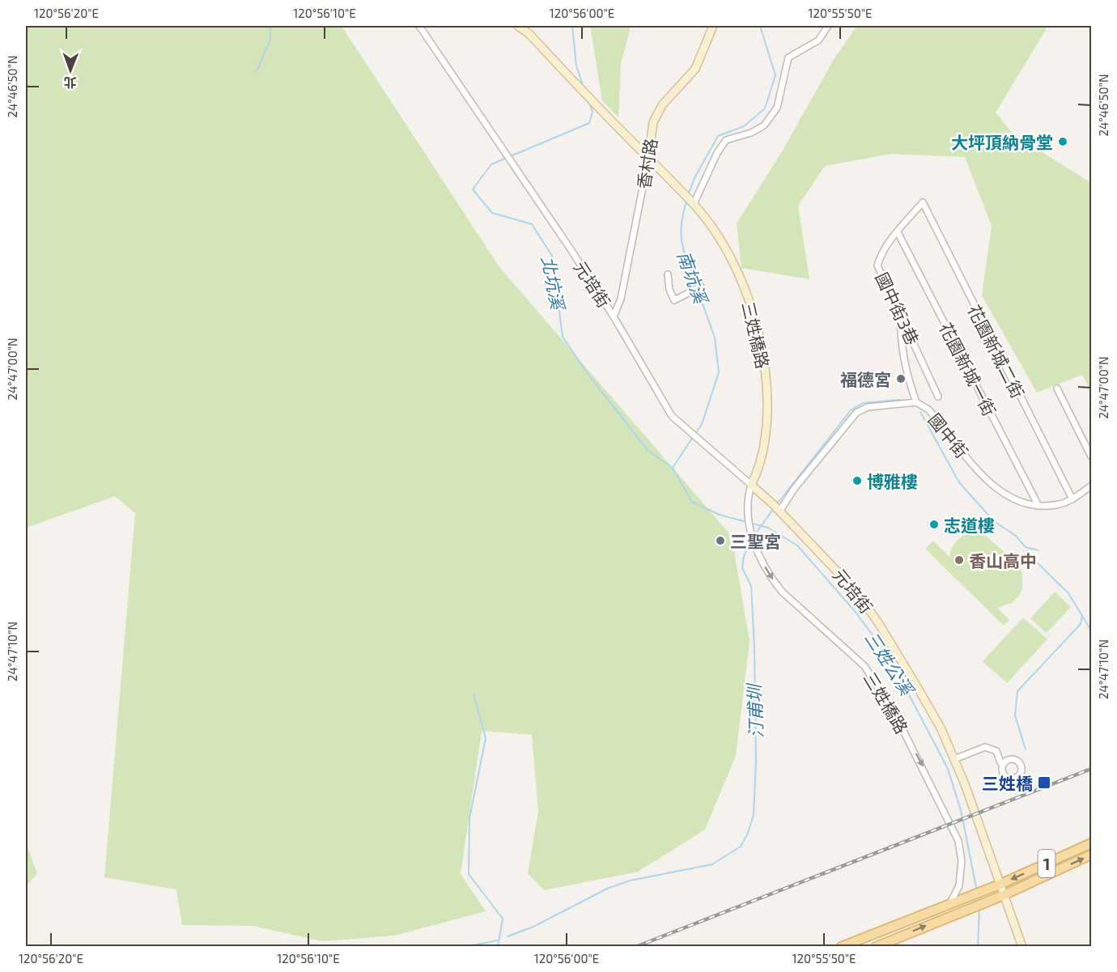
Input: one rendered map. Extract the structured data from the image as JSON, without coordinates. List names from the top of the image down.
{
  "streets": {
    "main road": ["1"],
    "street": [
      "香村路",
      "元培街",
      "國中街3巷",
      "三姓橋路",
      "花園新城二街",
      "花園新城一街",
      "國中街"
    ]
  },
  "crossings": [
    ["香村路", "元培街"],
    ["香村路", "三姓橋路"],
    ["元培街", "三姓橋路"],
    ["元培街", "國中街"],
    ["元培街", "1"],
    ["國中街3巷", "花園新城二街"],
    ["國中街3巷", "花園新城一街"],
    ["三姓橋路", "1"],
    ["花園新城二街", "國中街"],
    ["花園新城一街", "國中街"]
  ],
  "one_way": ["三姓橋路"],
  "water": [
    "南坑溪",
    "北坑溪",
    "三姓公溪",
    "汀甫圳"
  ],
  "places": {
    "other": [
      "大坪頂納骨堂",
      "福德宮",
      "博雅樓",
      "志道樓",
      "三聖宮",
      "香山高中"
    ],
    "transit": ["三姓橋"]
  },
  "north": "bottom",
  "coordinates": [
    "120°56'20\"E",
    "120°56'10\"E",
    "120°56'00\"E",
    "120°55'50\"E",
    "24°46'50\"N",
    "24°47'00\"N",
    "24°47'10\"N"
  ]
}
